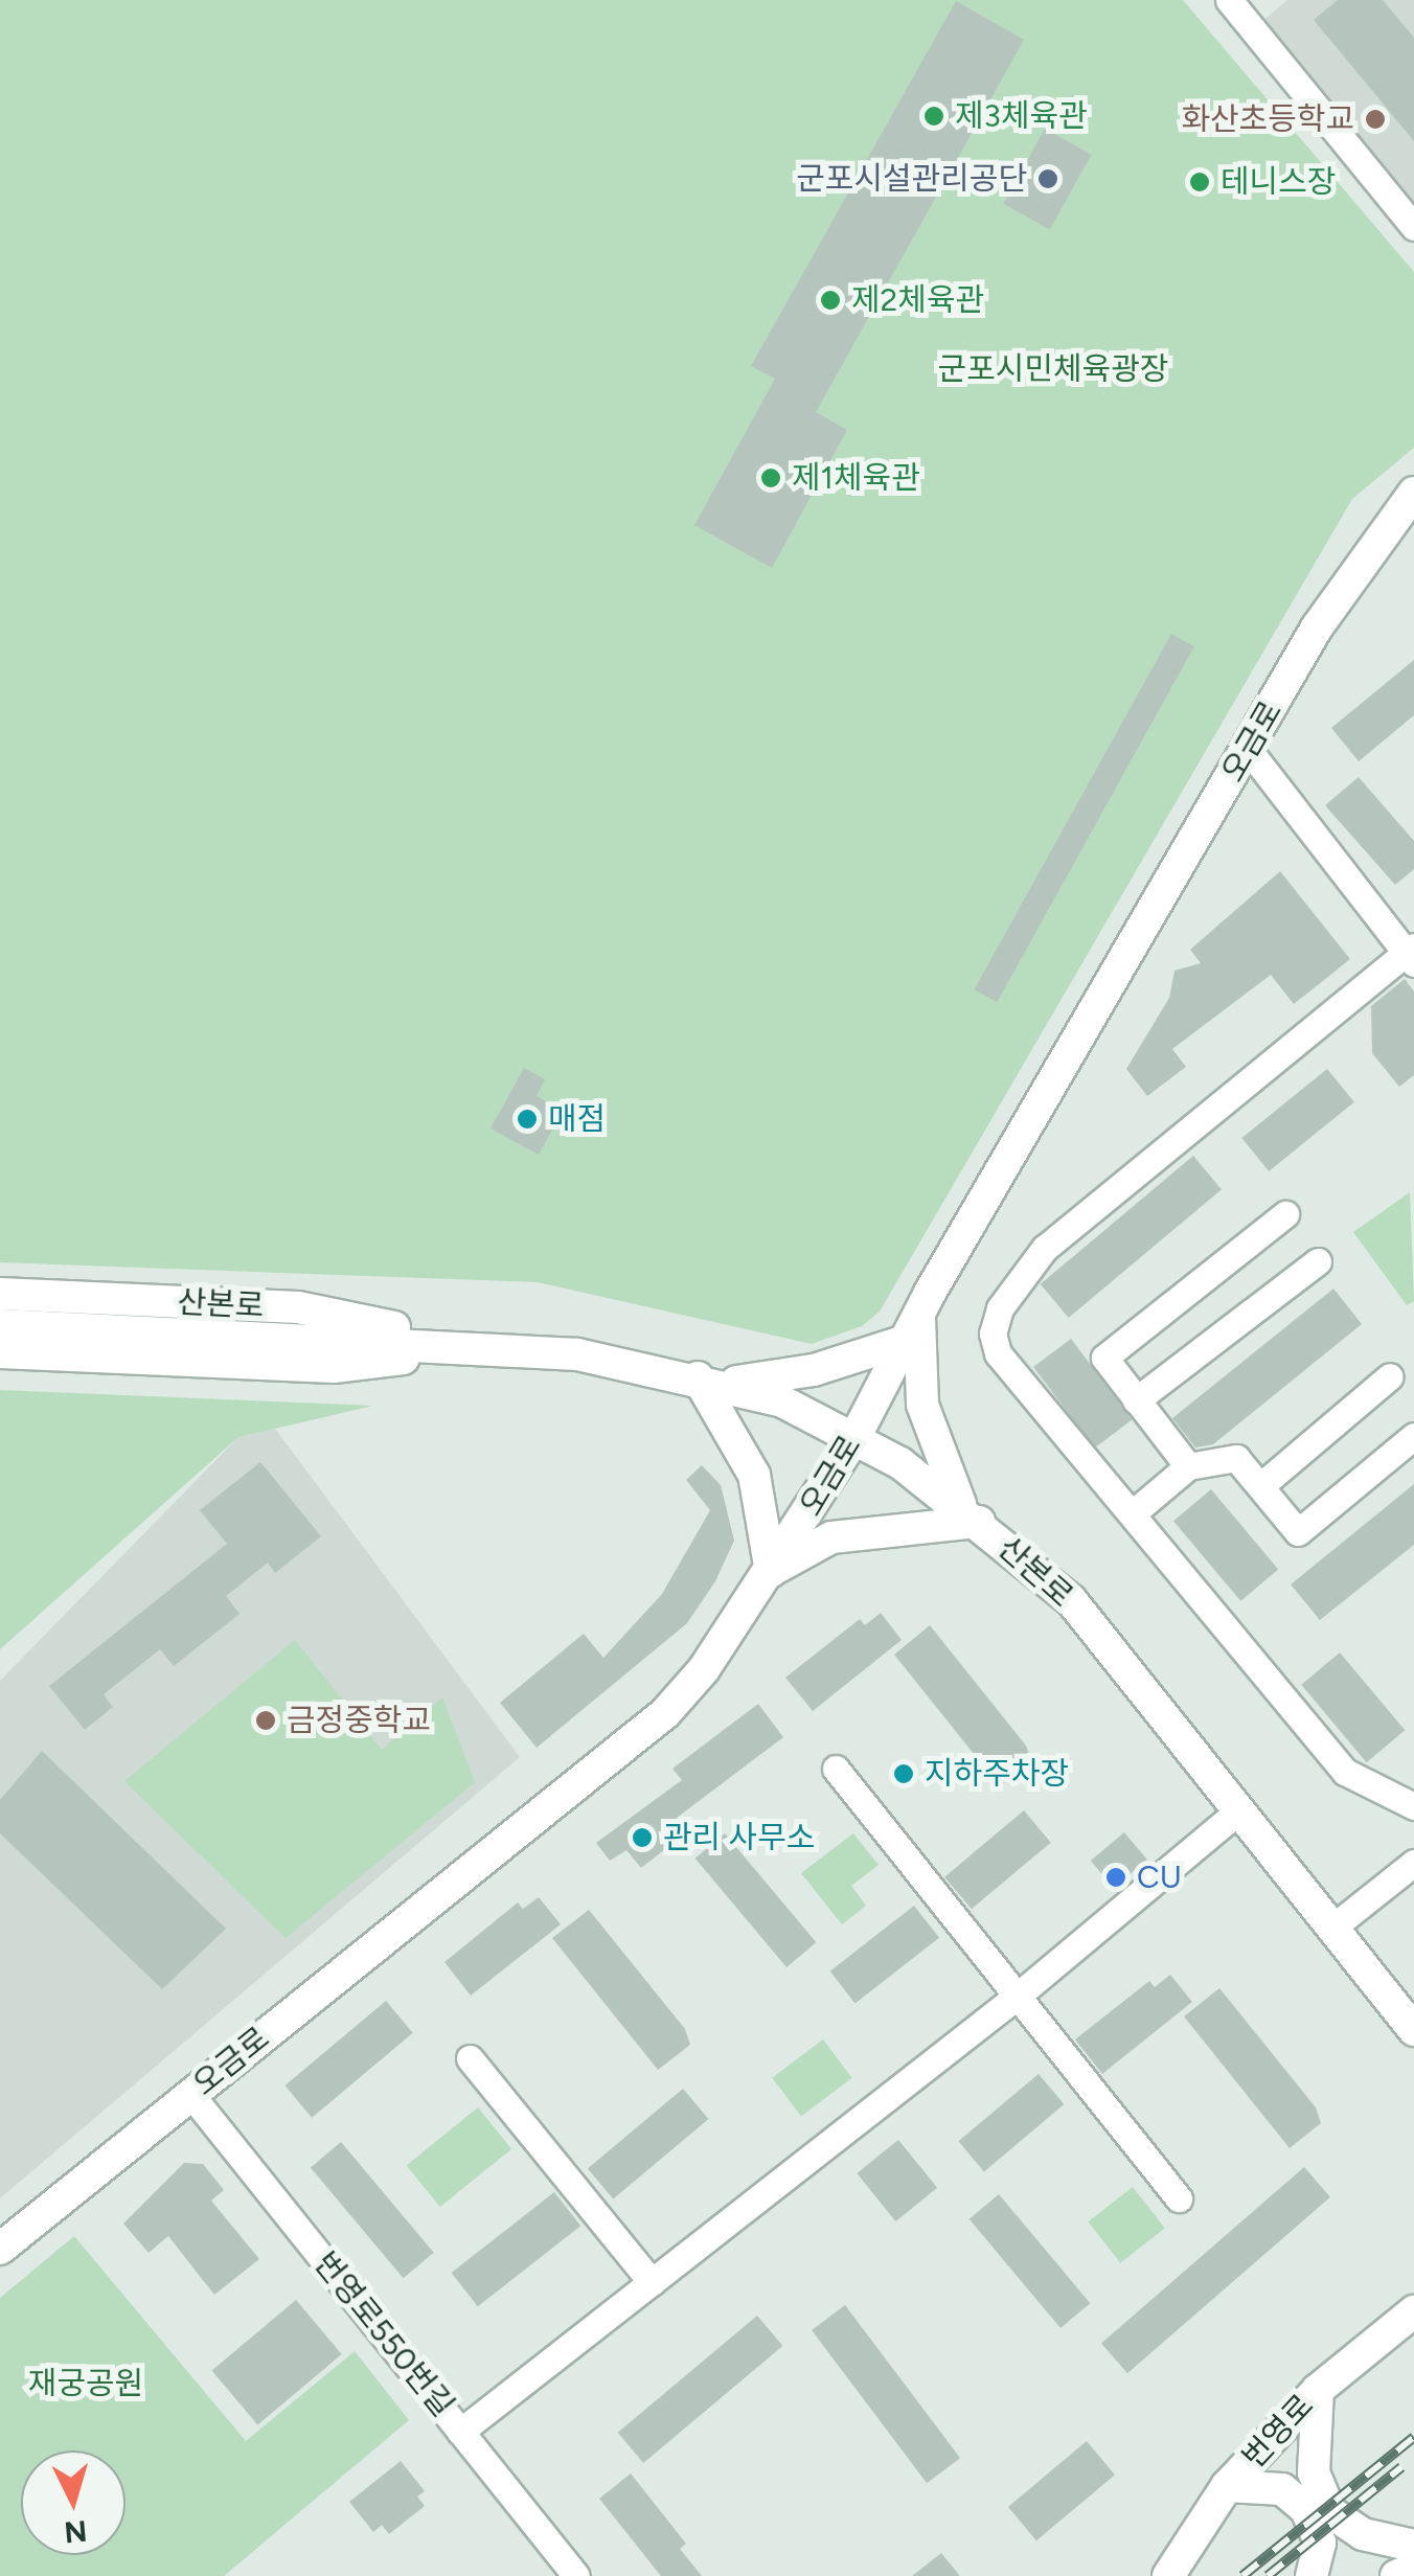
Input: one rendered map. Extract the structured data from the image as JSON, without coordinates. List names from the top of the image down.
{
  "streets": {
    "street": [
      "오금로",
      "산본로",
      "번영로550번길",
      "번영로"
    ]
  },
  "crossings": [
    ["오금로", "산본로"],
    ["오금로", "번영로550번길"]
  ],
  "parks": ["군포시민체육광장", "재궁공원"],
  "places": [
    "제3체육관",
    "화산초등학교",
    "군포시설관리공단",
    "테니스장",
    "제2체육관",
    "제1체육관",
    "매점",
    "금정중학교",
    "지하주차장",
    "관리 사무소",
    "CU"
  ],
  "north": "bottom"
}
